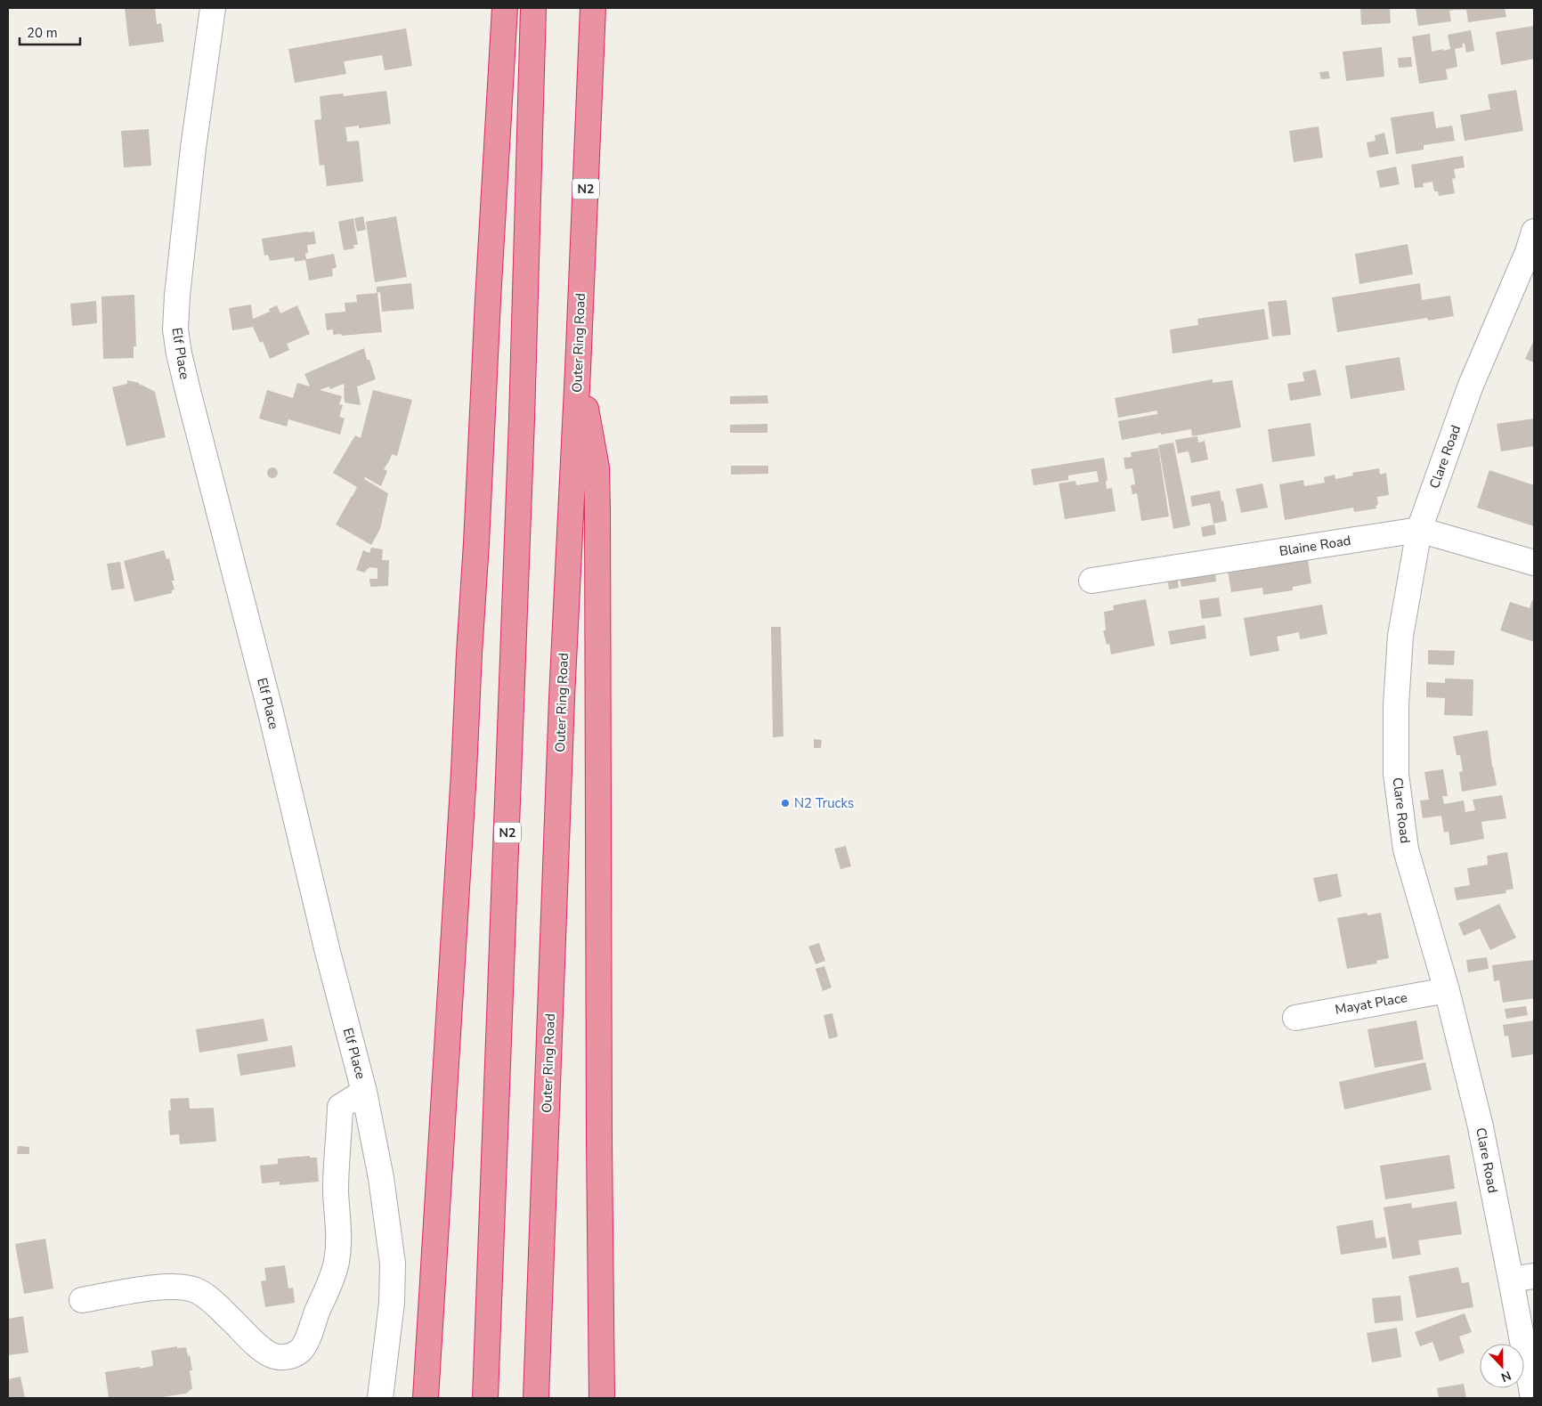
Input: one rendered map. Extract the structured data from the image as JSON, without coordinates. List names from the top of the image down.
{
  "streets": {
    "highway": ["N2", "Outer Ring Road"],
    "street": [
      "Elf Place",
      "Clare Road",
      "Blaine Road",
      "Mayat Place"
    ]
  },
  "crossings": [
    ["Clare Road", "Blaine Road"],
    ["Clare Road", "Mayat Place"]
  ],
  "places": ["N2 Trucks"],
  "scale_bar": "20 m",
  "north": "bottom"
}
